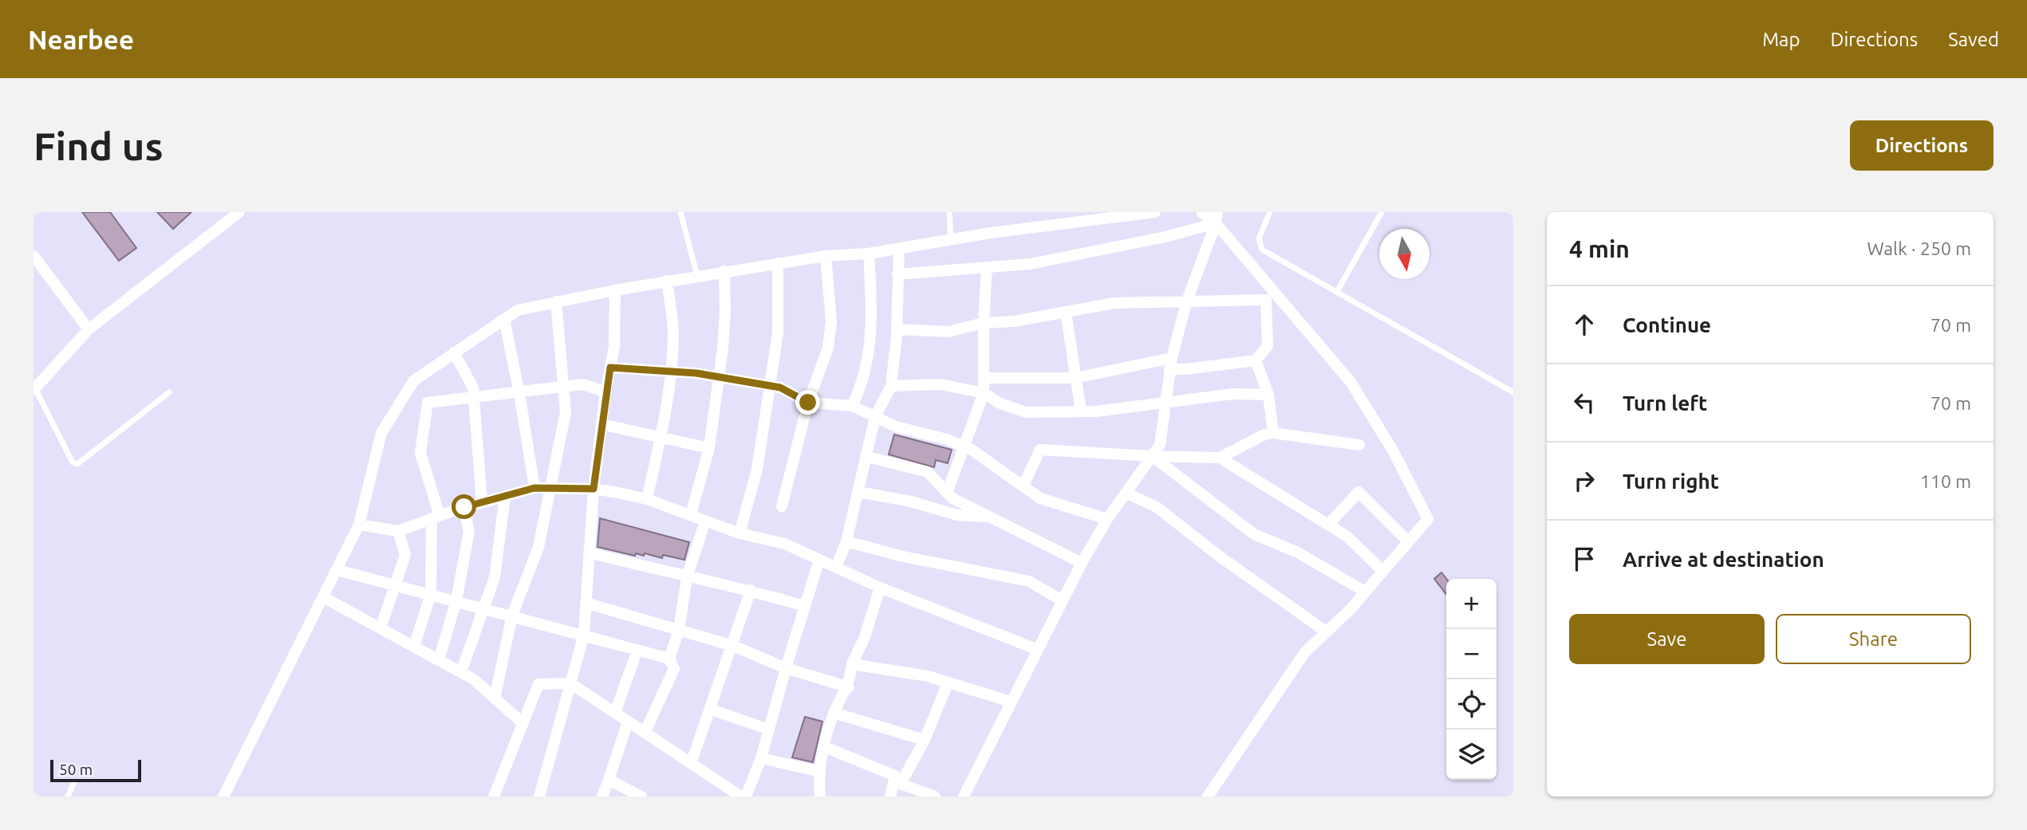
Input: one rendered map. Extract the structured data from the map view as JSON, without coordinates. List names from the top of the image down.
{
  "scale_bar": "50 m",
  "north": "bottom",
  "page": {
    "header": "Nearbee",
    "nav": ["Map", "Directions", "Saved"],
    "buttons": [
      "Directions",
      ["Save", "Share"]
    ],
    "title": "Find us",
    "heading": ["4 min", "Walk · 250 m"],
    "list": [
      ["Continue", "70 m"],
      ["Turn left", "70 m"],
      ["Turn right", "110 m"],
      "Arrive at destination"
    ],
    "map_buttons": ["+", "−"],
    "scale": "50 m"
  }
}
